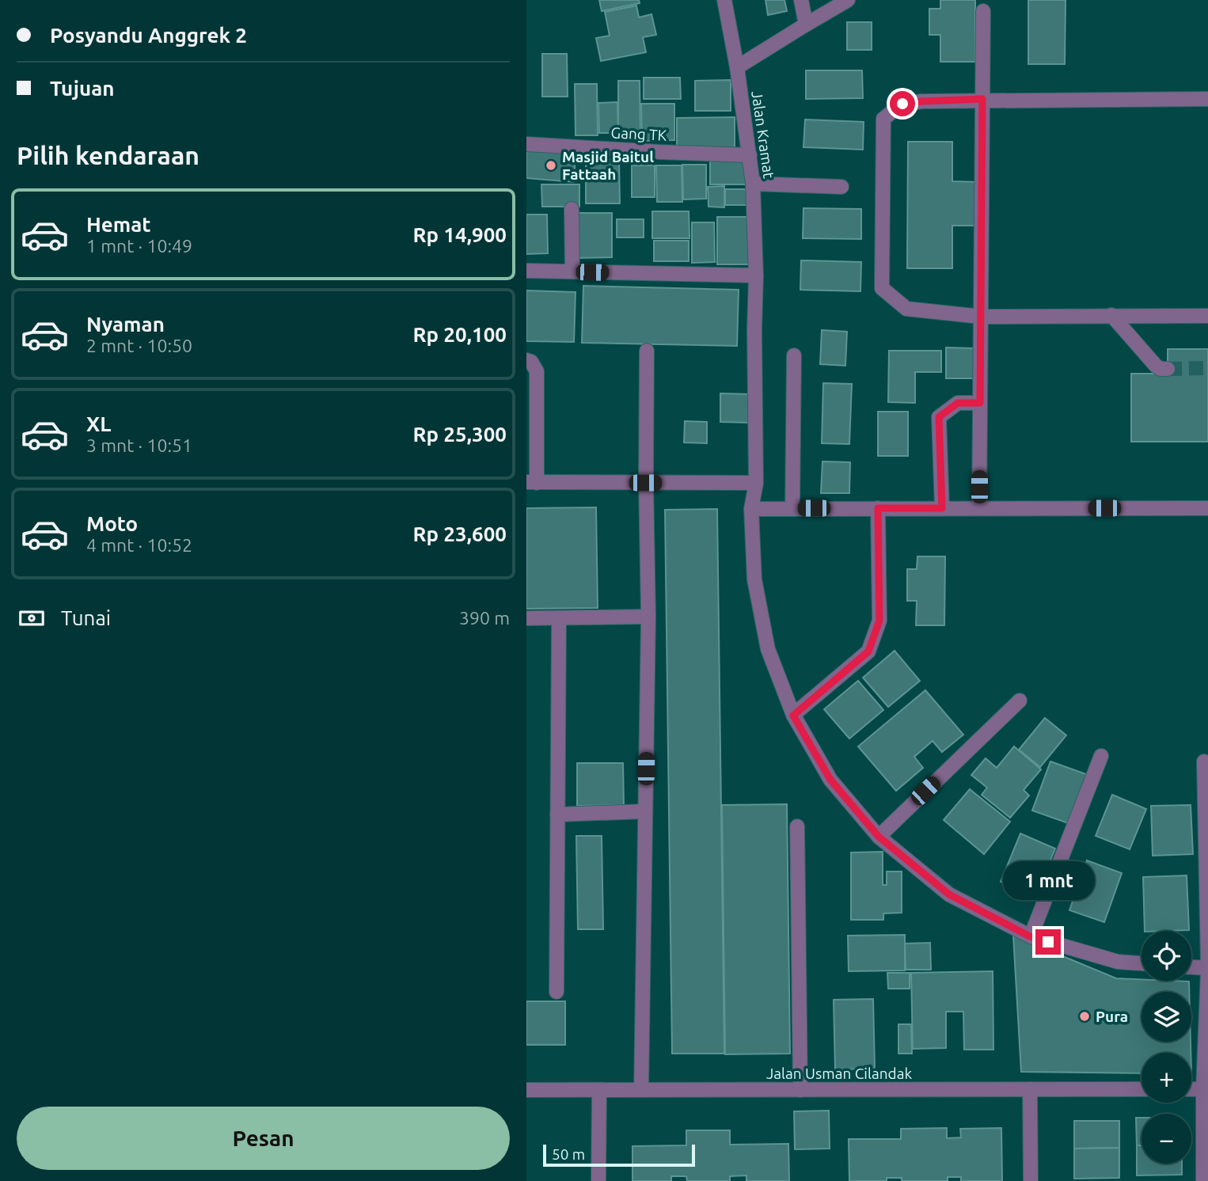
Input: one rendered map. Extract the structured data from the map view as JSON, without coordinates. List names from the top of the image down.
{
  "streets": {
    "street": ["Gang TK", "Jalan Kramat", "Jalan Usman Cilandak"]
  },
  "crossings": [
    ["Gang TK", "Jalan Kramat"]
  ],
  "places": ["Masjid Baitul Fattaah", "Pura"],
  "scale_bar": "50 m",
  "page": {
    "banner": ["Posyandu Anggrek 2", "Tujuan"],
    "heading": "Pilih kendaraan",
    "list": [
      {
        "name": "Hemat",
        "note": "1 mnt · 10:49",
        "value": "Rp 14,900"
      },
      {
        "name": "Nyaman",
        "note": "2 mnt · 10:50",
        "value": "Rp 20,100"
      },
      {
        "name": "XL",
        "note": "3 mnt · 10:51",
        "value": "Rp 25,300"
      },
      {
        "name": "Moto",
        "note": "4 mnt · 10:52",
        "value": "Rp 23,600"
      }
    ],
    "pay": ["Tunai", "390 m"],
    "bubble": "1 mnt",
    "map_buttons": ["+", "−"],
    "buttons": "Pesan",
    "scale": "50 m"
  }
}
